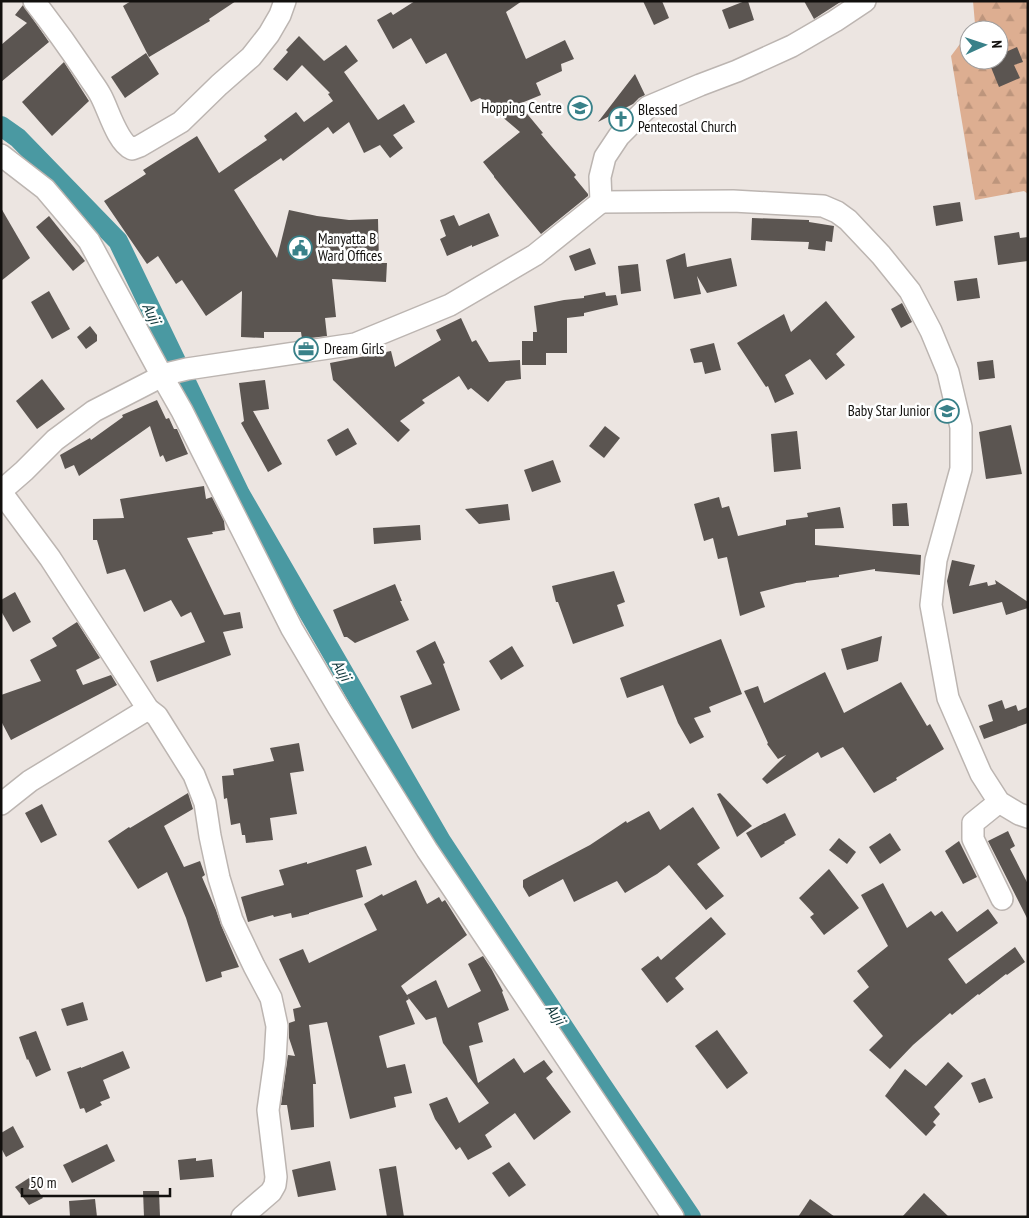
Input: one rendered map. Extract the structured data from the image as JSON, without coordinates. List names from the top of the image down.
{
  "water": ["Auji"],
  "places": {
    "school or university": ["Hopping Centre", "Baby Star Junior"],
    "church": ["Blessed Pentecostal Church"],
    "public building": ["Manyatta B Ward Offices"],
    "office": ["Dream Girls"]
  },
  "scale_bar": "50 m",
  "north": "right"
}
